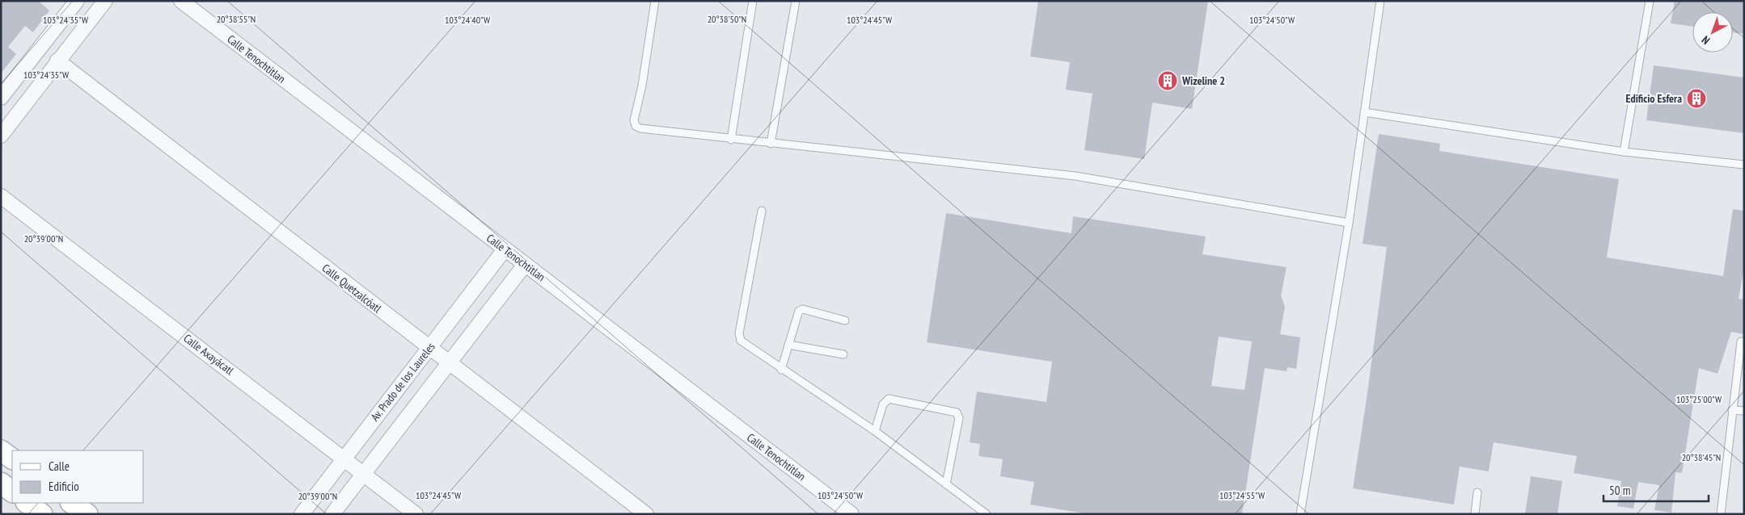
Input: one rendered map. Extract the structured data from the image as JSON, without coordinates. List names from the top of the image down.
{
  "streets": {
    "street": [
      "Calle Tenochtitlan",
      "Calle Quetzalcóatl",
      "Calle Axayácatl",
      "Av. Prado de los Laureles"
    ]
  },
  "crossings": [
    ["Calle Tenochtitlan", "Av. Prado de los Laureles"],
    ["Calle Quetzalcóatl", "Av. Prado de los Laureles"],
    ["Calle Axayácatl", "Av. Prado de los Laureles"]
  ],
  "places": {
    "building": ["Wizeline 2", "Edificio Esfera"]
  },
  "legend": ["Calle", "Edificio"],
  "scale_bar": "50 m",
  "north": "bottom left",
  "coordinates": [
    "20°38'55\"N",
    "20°38'50\"N",
    "103°24'35\"W",
    "103°24'40\"W",
    "103°24'45\"W",
    "103°24'50\"W",
    "20°39'00\"N",
    "103°25'00\"W",
    "20°38'45\"N",
    "103°24'55\"W"
  ]
}
